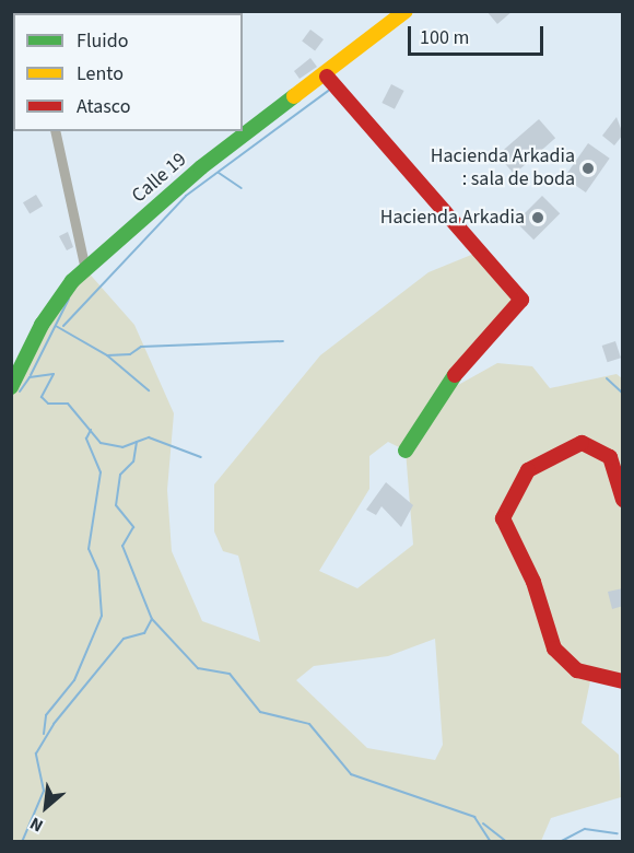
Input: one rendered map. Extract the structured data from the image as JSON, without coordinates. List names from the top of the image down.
{
  "streets": {
    "street": ["Calle 19"]
  },
  "places": ["Hacienda Arkadia : sala de boda", "Hacienda Arkadia"],
  "legend": ["Fluido", "Lento", "Atasco"],
  "scale_bar": "100 m",
  "north": "bottom left"
}
